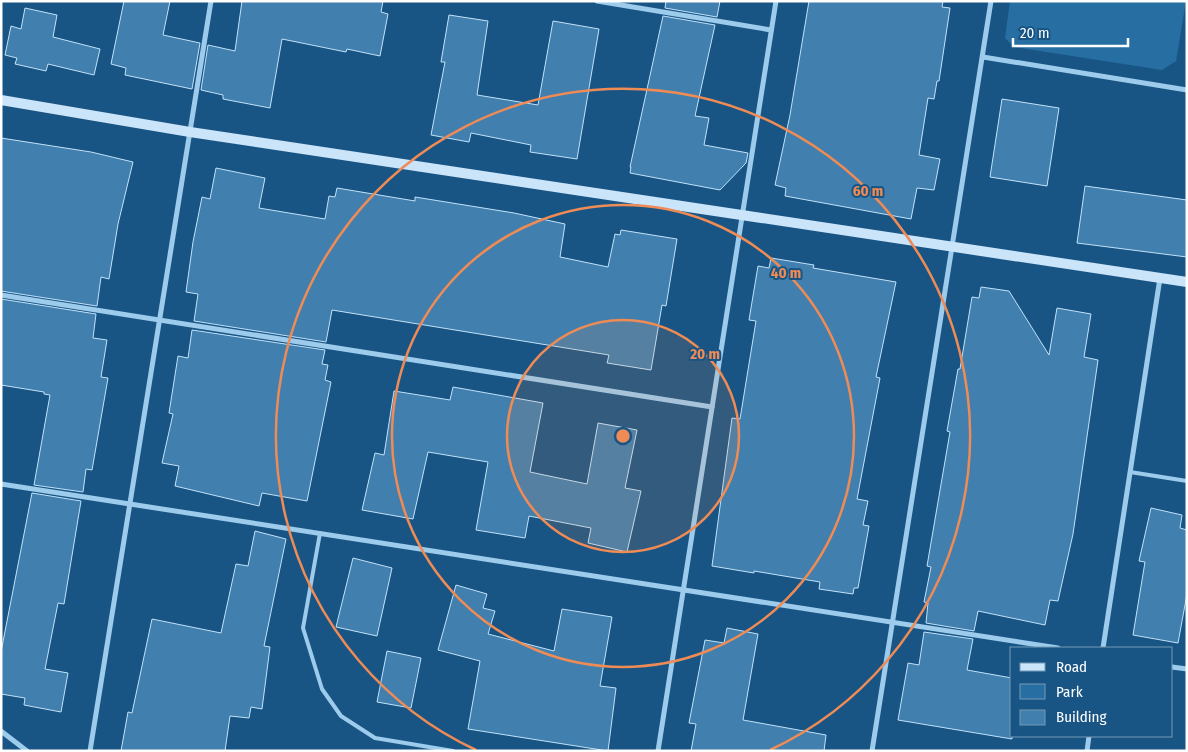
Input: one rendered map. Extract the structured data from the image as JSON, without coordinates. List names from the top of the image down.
{
  "legend": ["Road", "Park", "Building"],
  "scale_bar": "20 m",
  "rings": ["60 m", "40 m", "20 m"]
}
